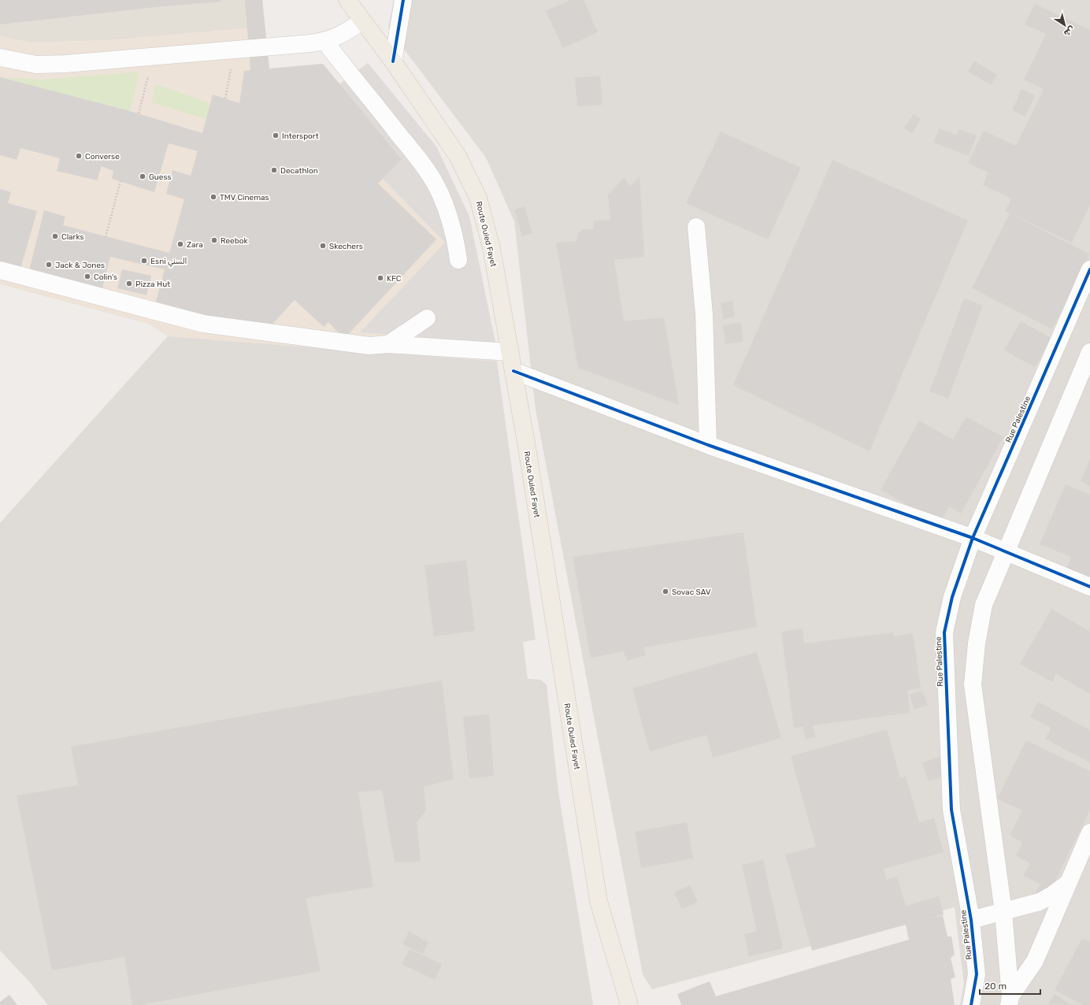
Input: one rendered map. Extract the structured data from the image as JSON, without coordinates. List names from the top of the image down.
{
  "streets": {
    "main road": ["Route Ouled Fayet"],
    "street": ["Rue Palestine"]
  },
  "places": [
    "Intersport",
    "Converse",
    "Decathlon",
    "Guess",
    "TMV Cinemas",
    "Clarks",
    "Reebok",
    "Zara",
    "Skechers",
    "Esni السني",
    "Jack & Jones",
    "Colin's",
    "KFC",
    "Pizza Hut",
    "Sovac SAV"
  ],
  "scale_bar": "20 m",
  "north": "bottom right"
}
